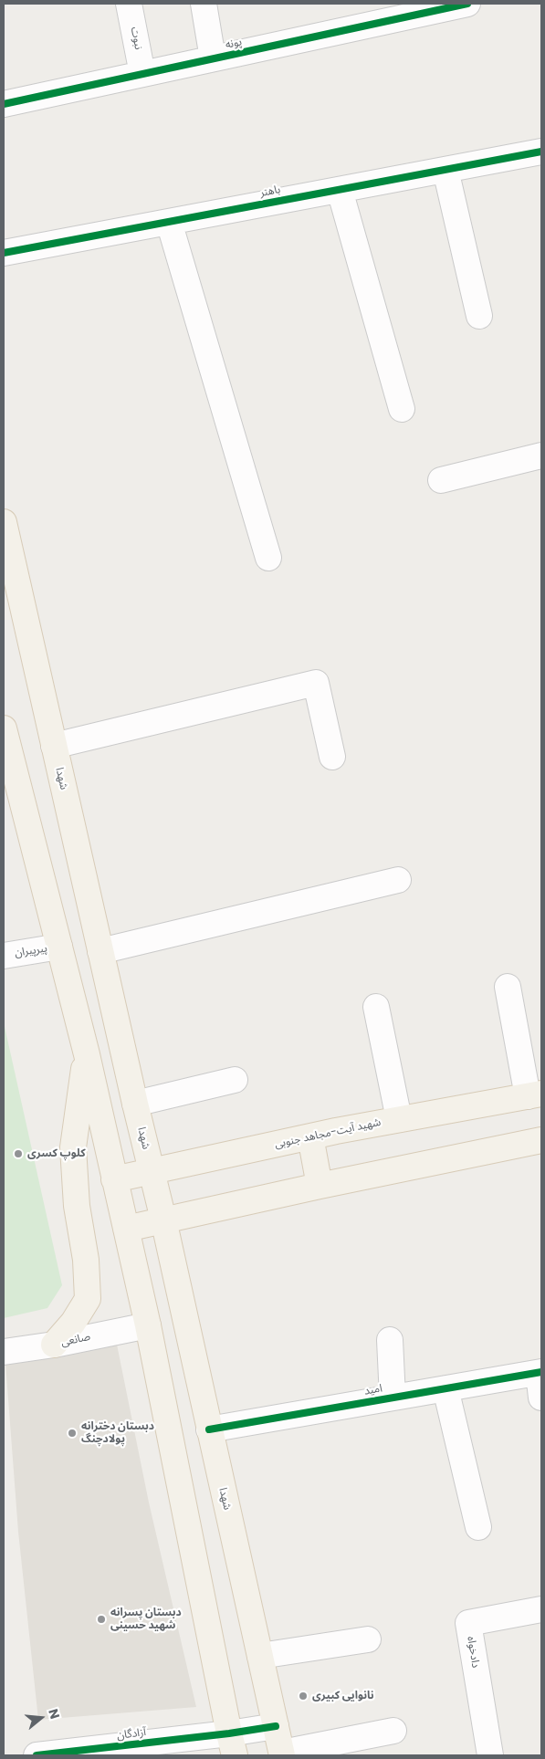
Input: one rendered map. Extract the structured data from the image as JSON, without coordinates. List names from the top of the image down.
{
  "streets": {
    "main road": ["شهدا", "شهید آیت-مجاهد جنوبی"],
    "street": [
      "نبوت",
      "پونه",
      "باهنر",
      "پیرپیران",
      "صانعی",
      "امید",
      "دادخواه",
      "آزادگان"
    ]
  },
  "crossings": [
    ["نبوت", "پونه"],
    ["شهدا", "شهید آیت-مجاهد جنوبی"],
    ["شهدا", "امید"],
    ["شهدا", "آزادگان"]
  ],
  "places": [
    "کلوپ کسری",
    "دبستان دخترانه پولادچنگ",
    "دبستان پسرانه شهید حسینی",
    "نانوایی کبیری"
  ],
  "north": "right"
}
